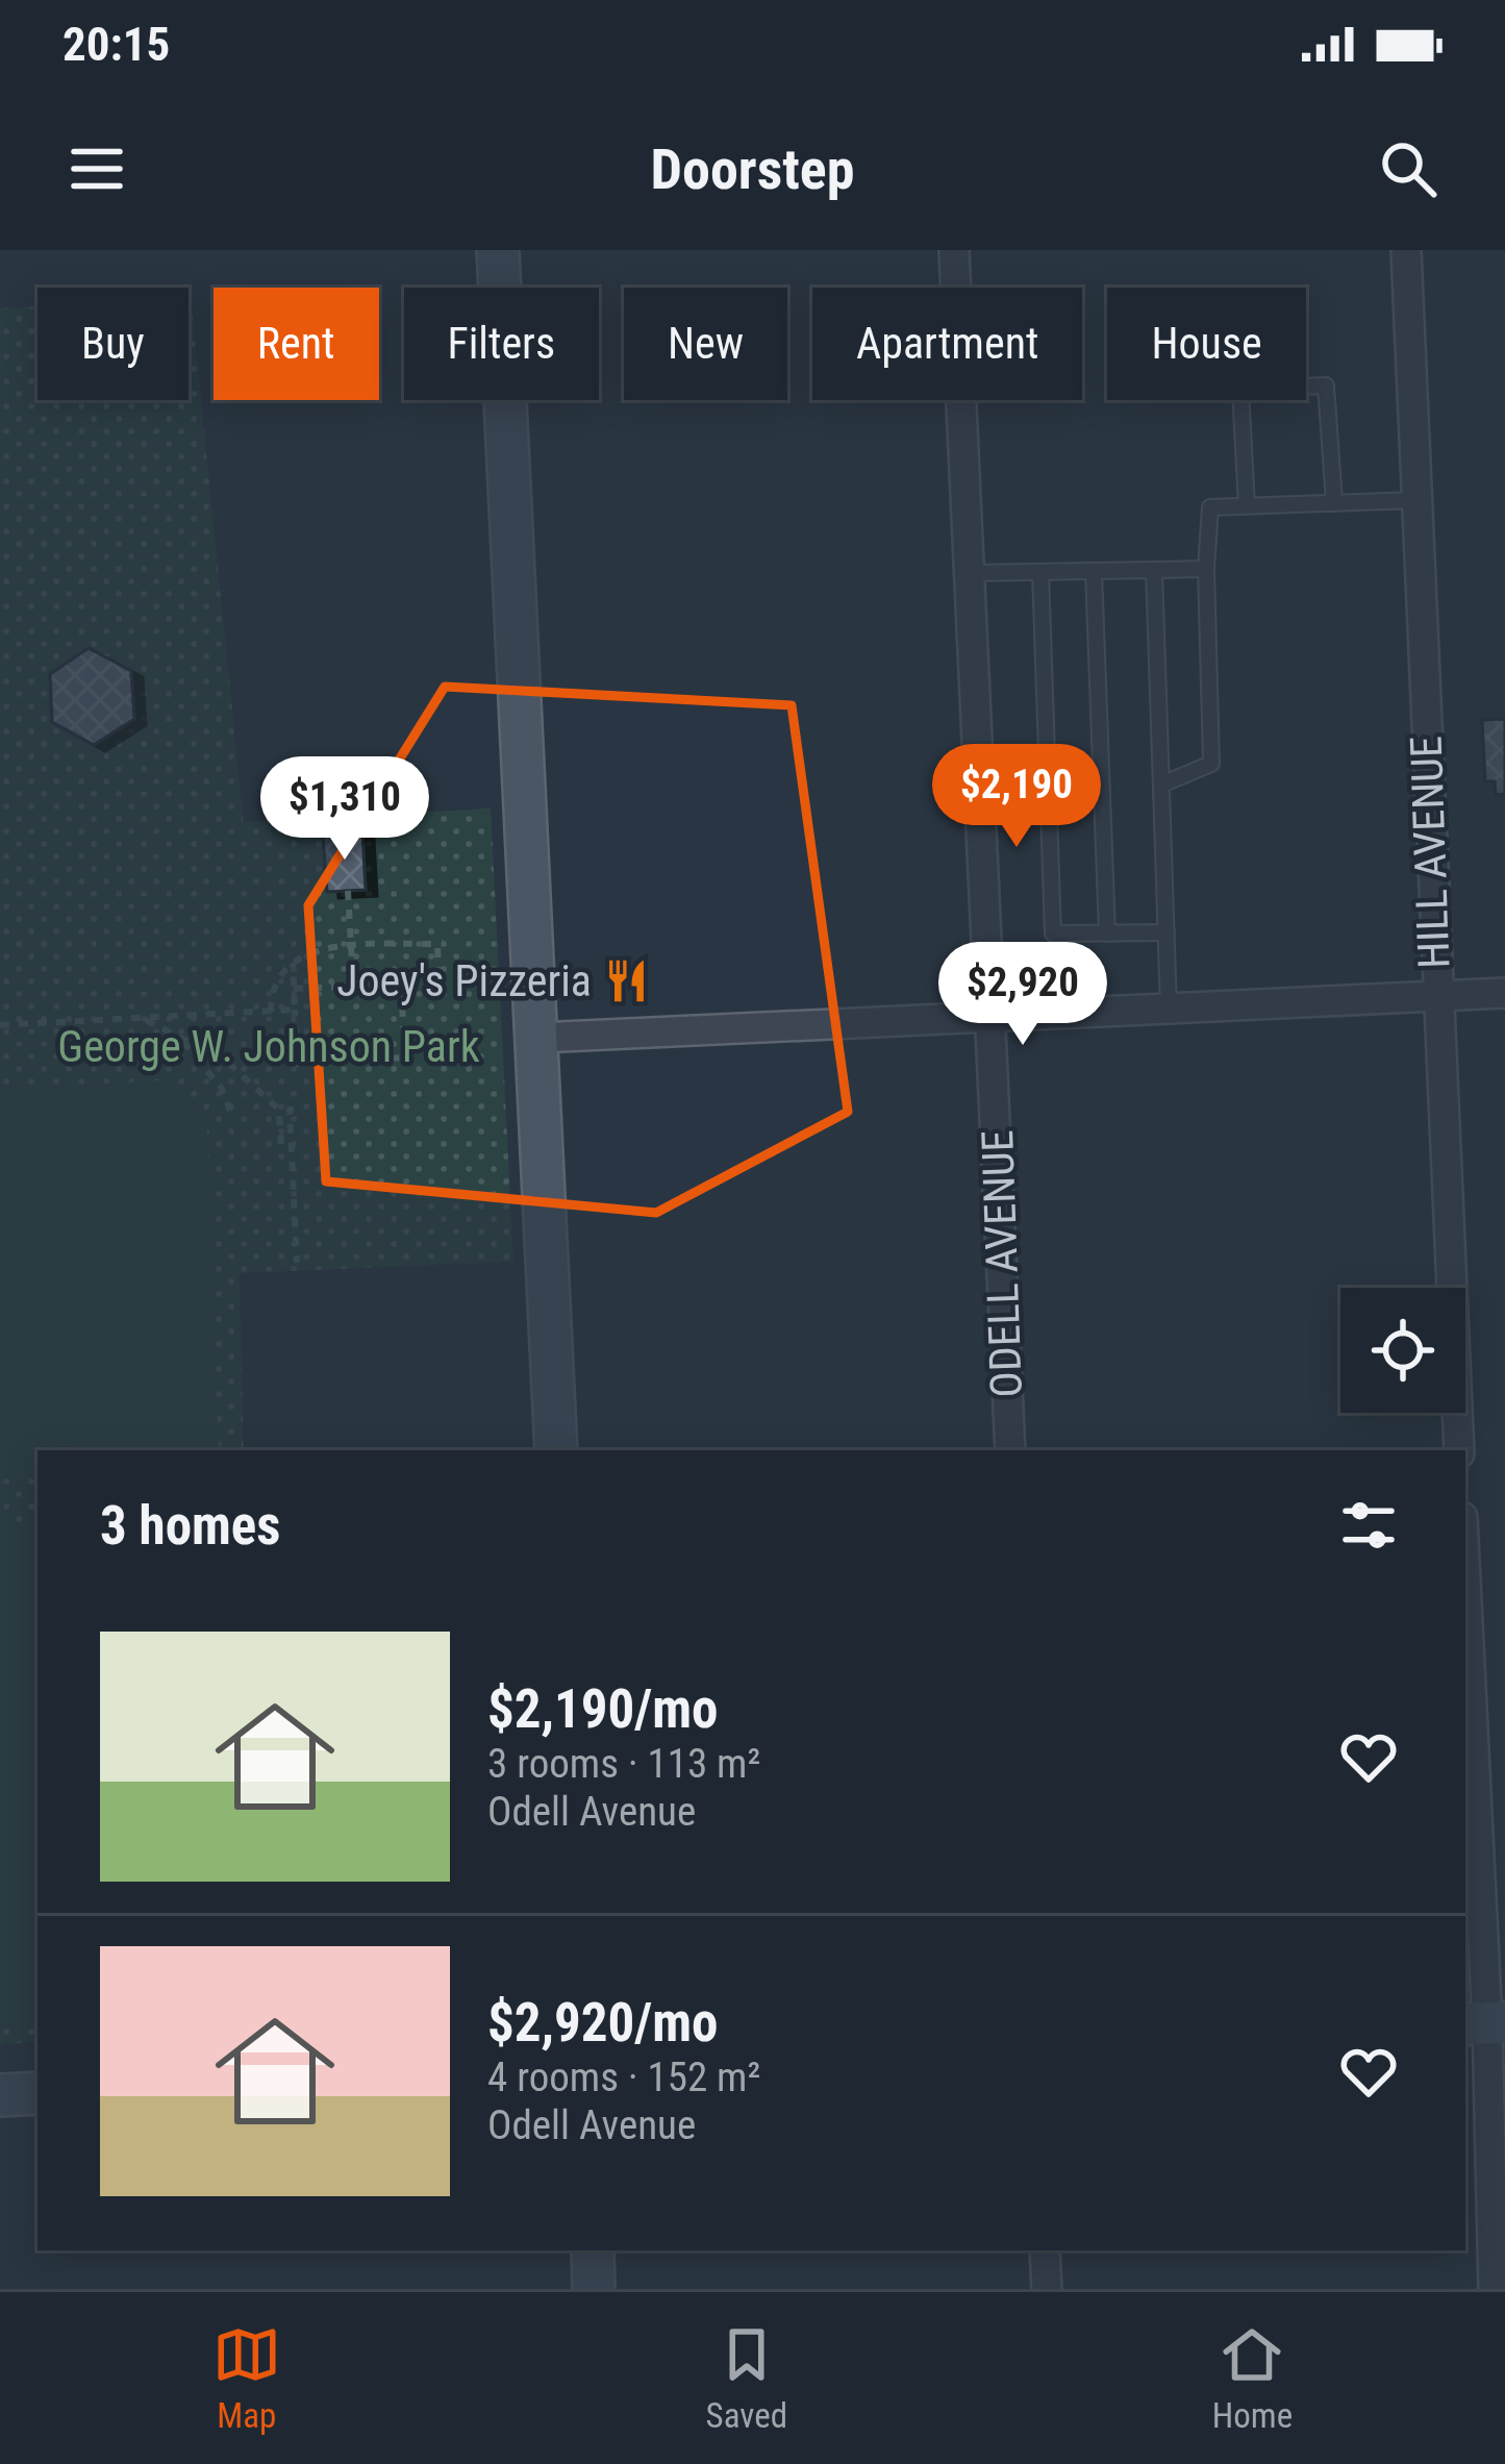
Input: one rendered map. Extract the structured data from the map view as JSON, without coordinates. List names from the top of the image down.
{
  "streets": {
    "street": ["HILL AVENUE", "ODELL AVENUE"]
  },
  "parks": ["George W. Johnson Park"],
  "places": {
    "restaurant": ["Joey's Pizzeria"]
  },
  "page": {
    "status": "20:15",
    "header": "Doorstep",
    "chip": [
      "Buy",
      "Rent",
      "Filters",
      "New",
      "Apartment",
      "House"
    ],
    "price": ["$2,190", "$1,310", "$2,920"],
    "heading": "3 homes",
    "list": [
      {
        "name": "$2,190/mo",
        "note": "3 rooms · 113 m² · Odell Avenue"
      },
      {
        "name": "$2,920/mo",
        "note": "4 rooms · 152 m² · Odell Avenue"
      }
    ],
    "tabs": ["Map", "Saved", "Home"]
  }
}
